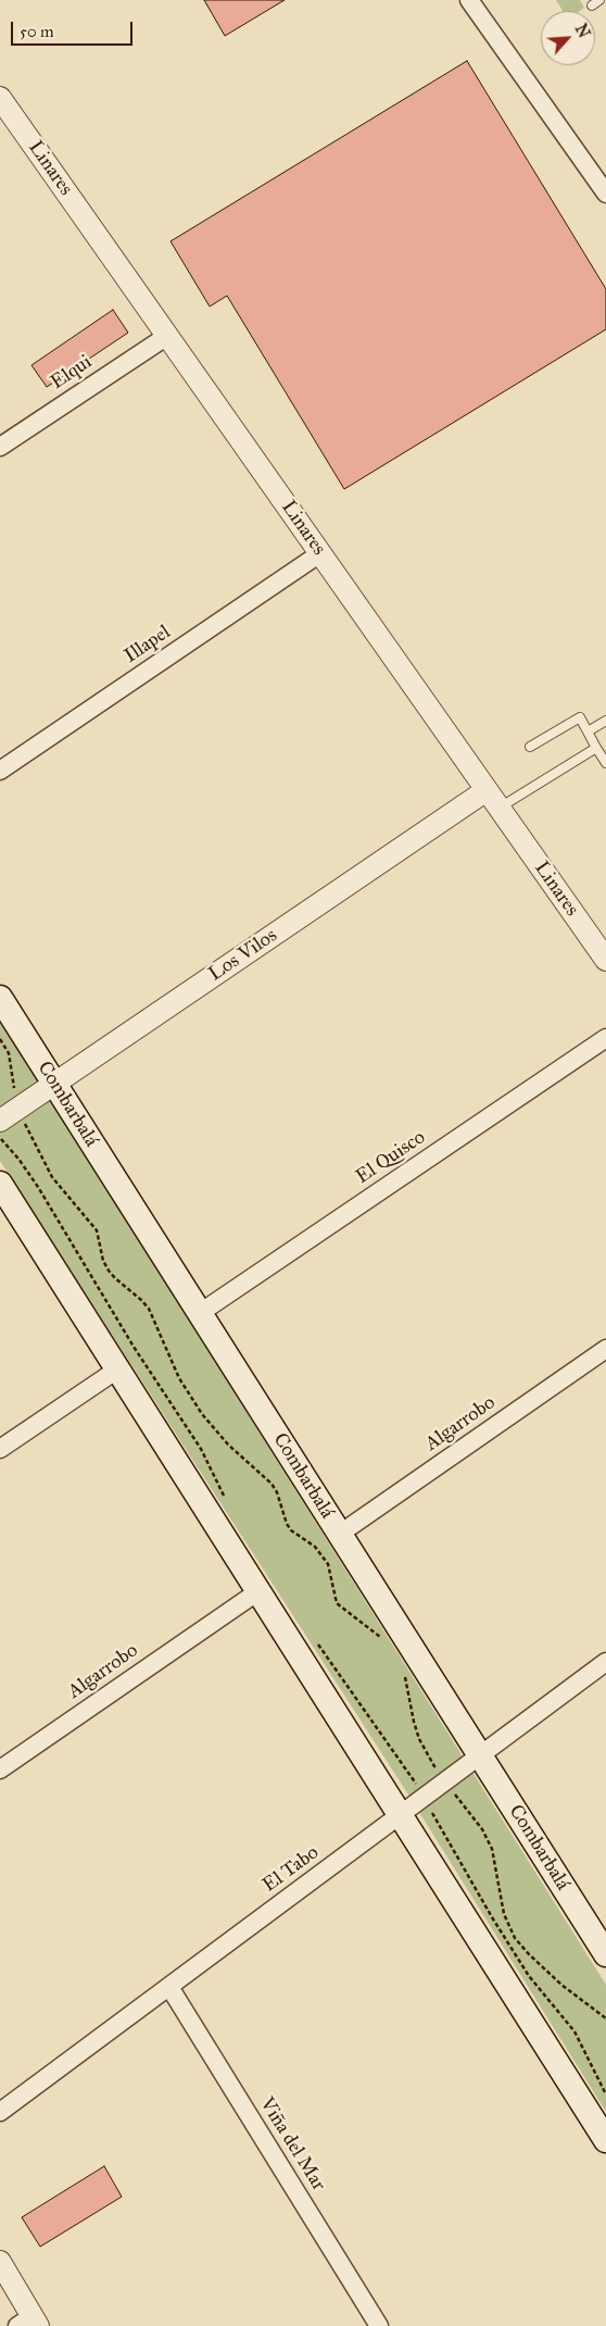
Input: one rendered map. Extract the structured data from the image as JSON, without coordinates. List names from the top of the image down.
{
  "streets": {
    "main road": ["Combarbalá"],
    "street": [
      "Linares",
      "Elqui",
      "Illapel",
      "Los Vilos",
      "El Quisco",
      "Algarrobo",
      "El Tabo",
      "Viña del Mar"
    ]
  },
  "crossings": [
    ["Linares", "Elqui"],
    ["Linares", "Illapel"],
    ["Linares", "Los Vilos"],
    ["Los Vilos", "Combarbalá"],
    ["Combarbalá", "El Quisco"],
    ["Combarbalá", "Algarrobo"],
    ["Combarbalá", "El Tabo"],
    ["El Tabo", "Viña del Mar"]
  ],
  "scale_bar": "50 m",
  "north": "top right"
}
